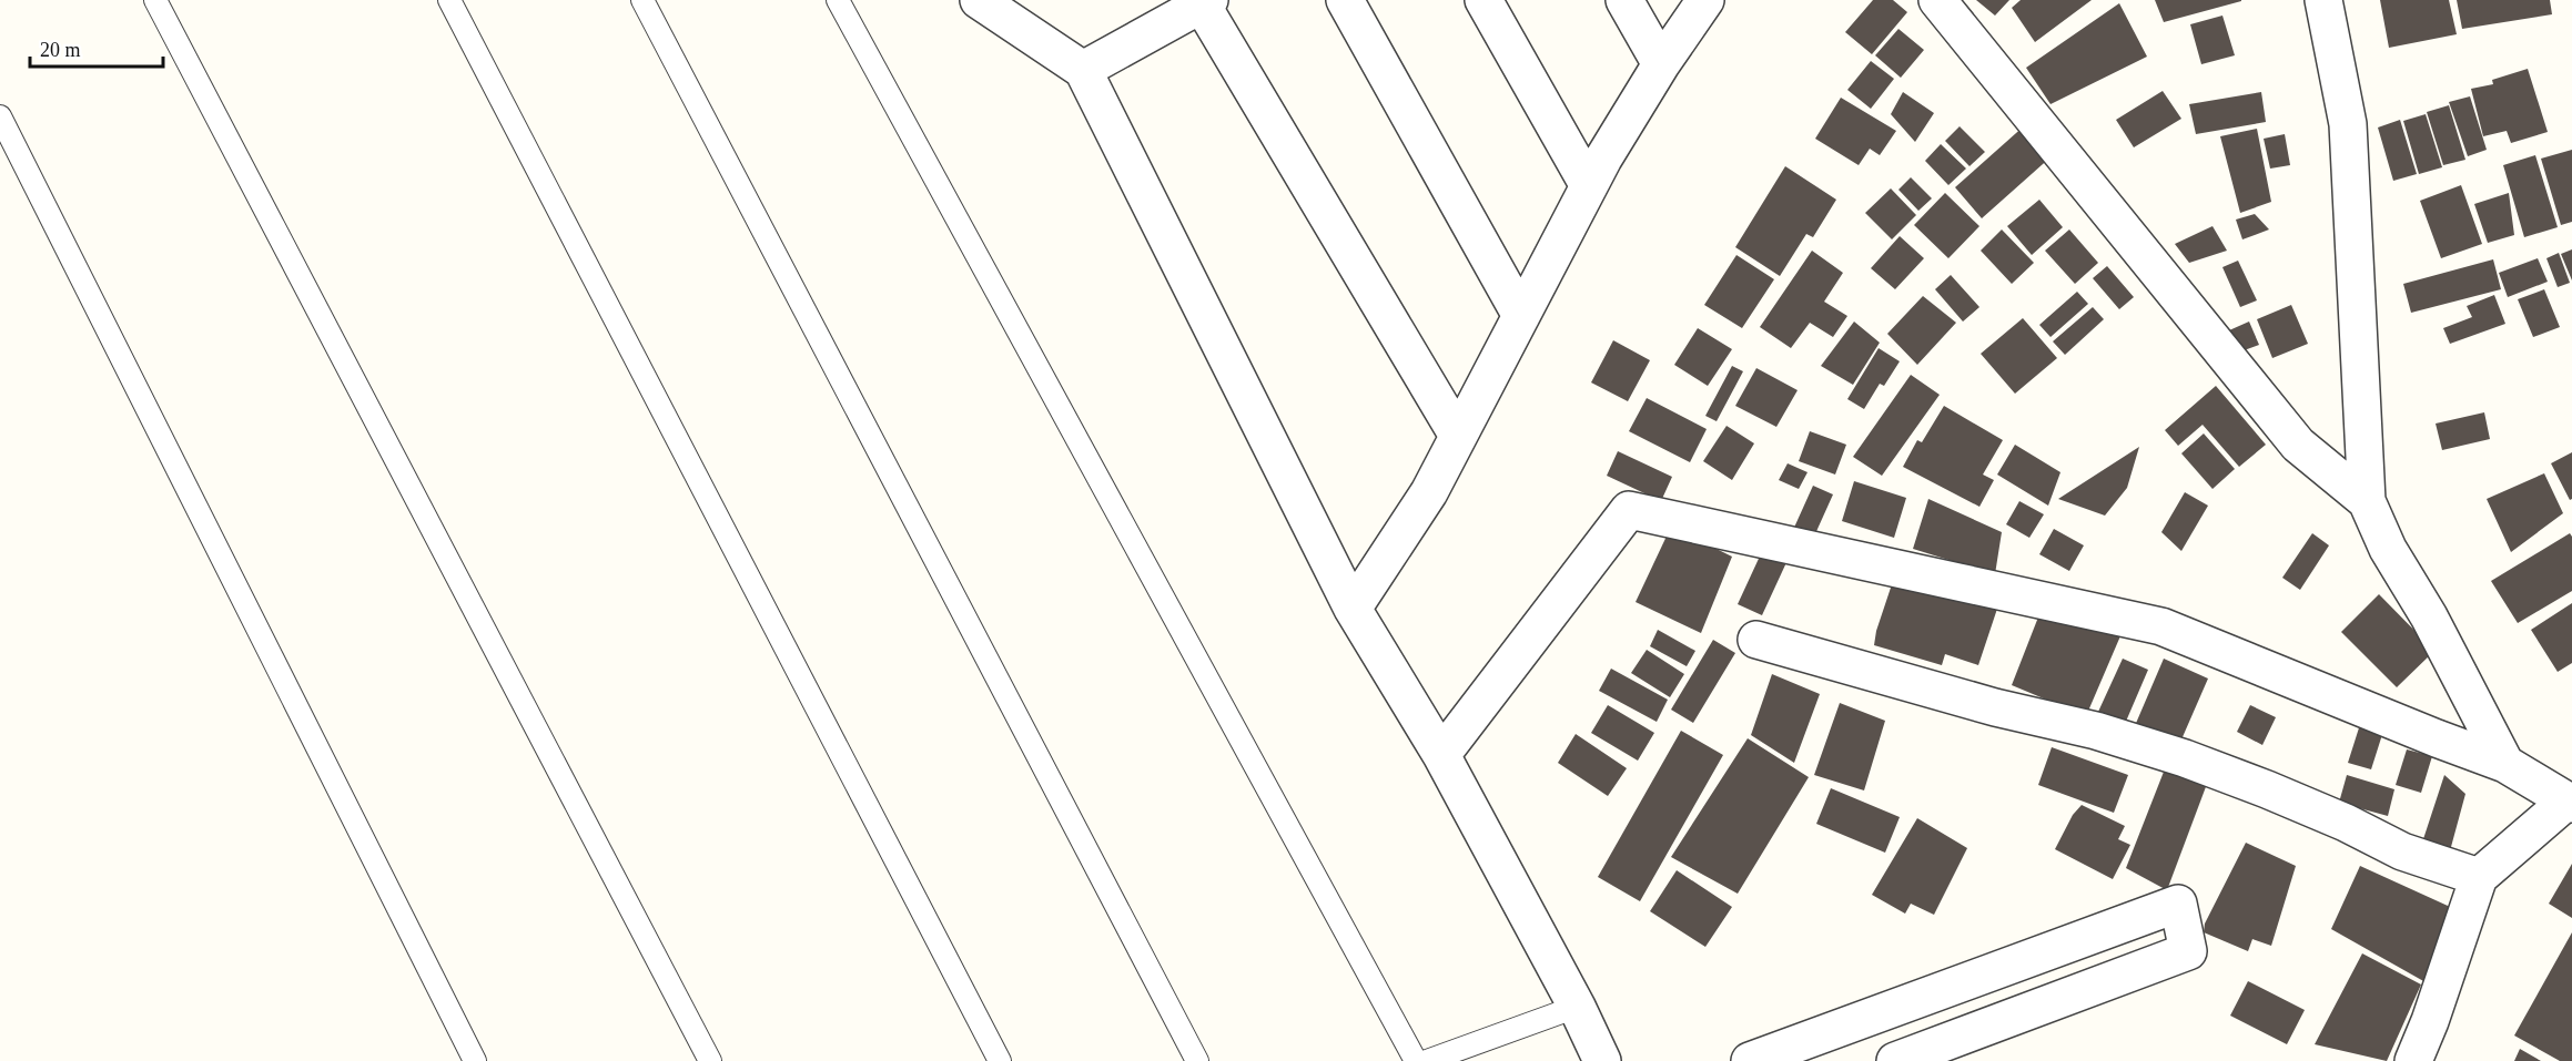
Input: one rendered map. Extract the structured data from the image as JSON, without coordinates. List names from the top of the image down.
{
  "scale_bar": "20 m"
}
